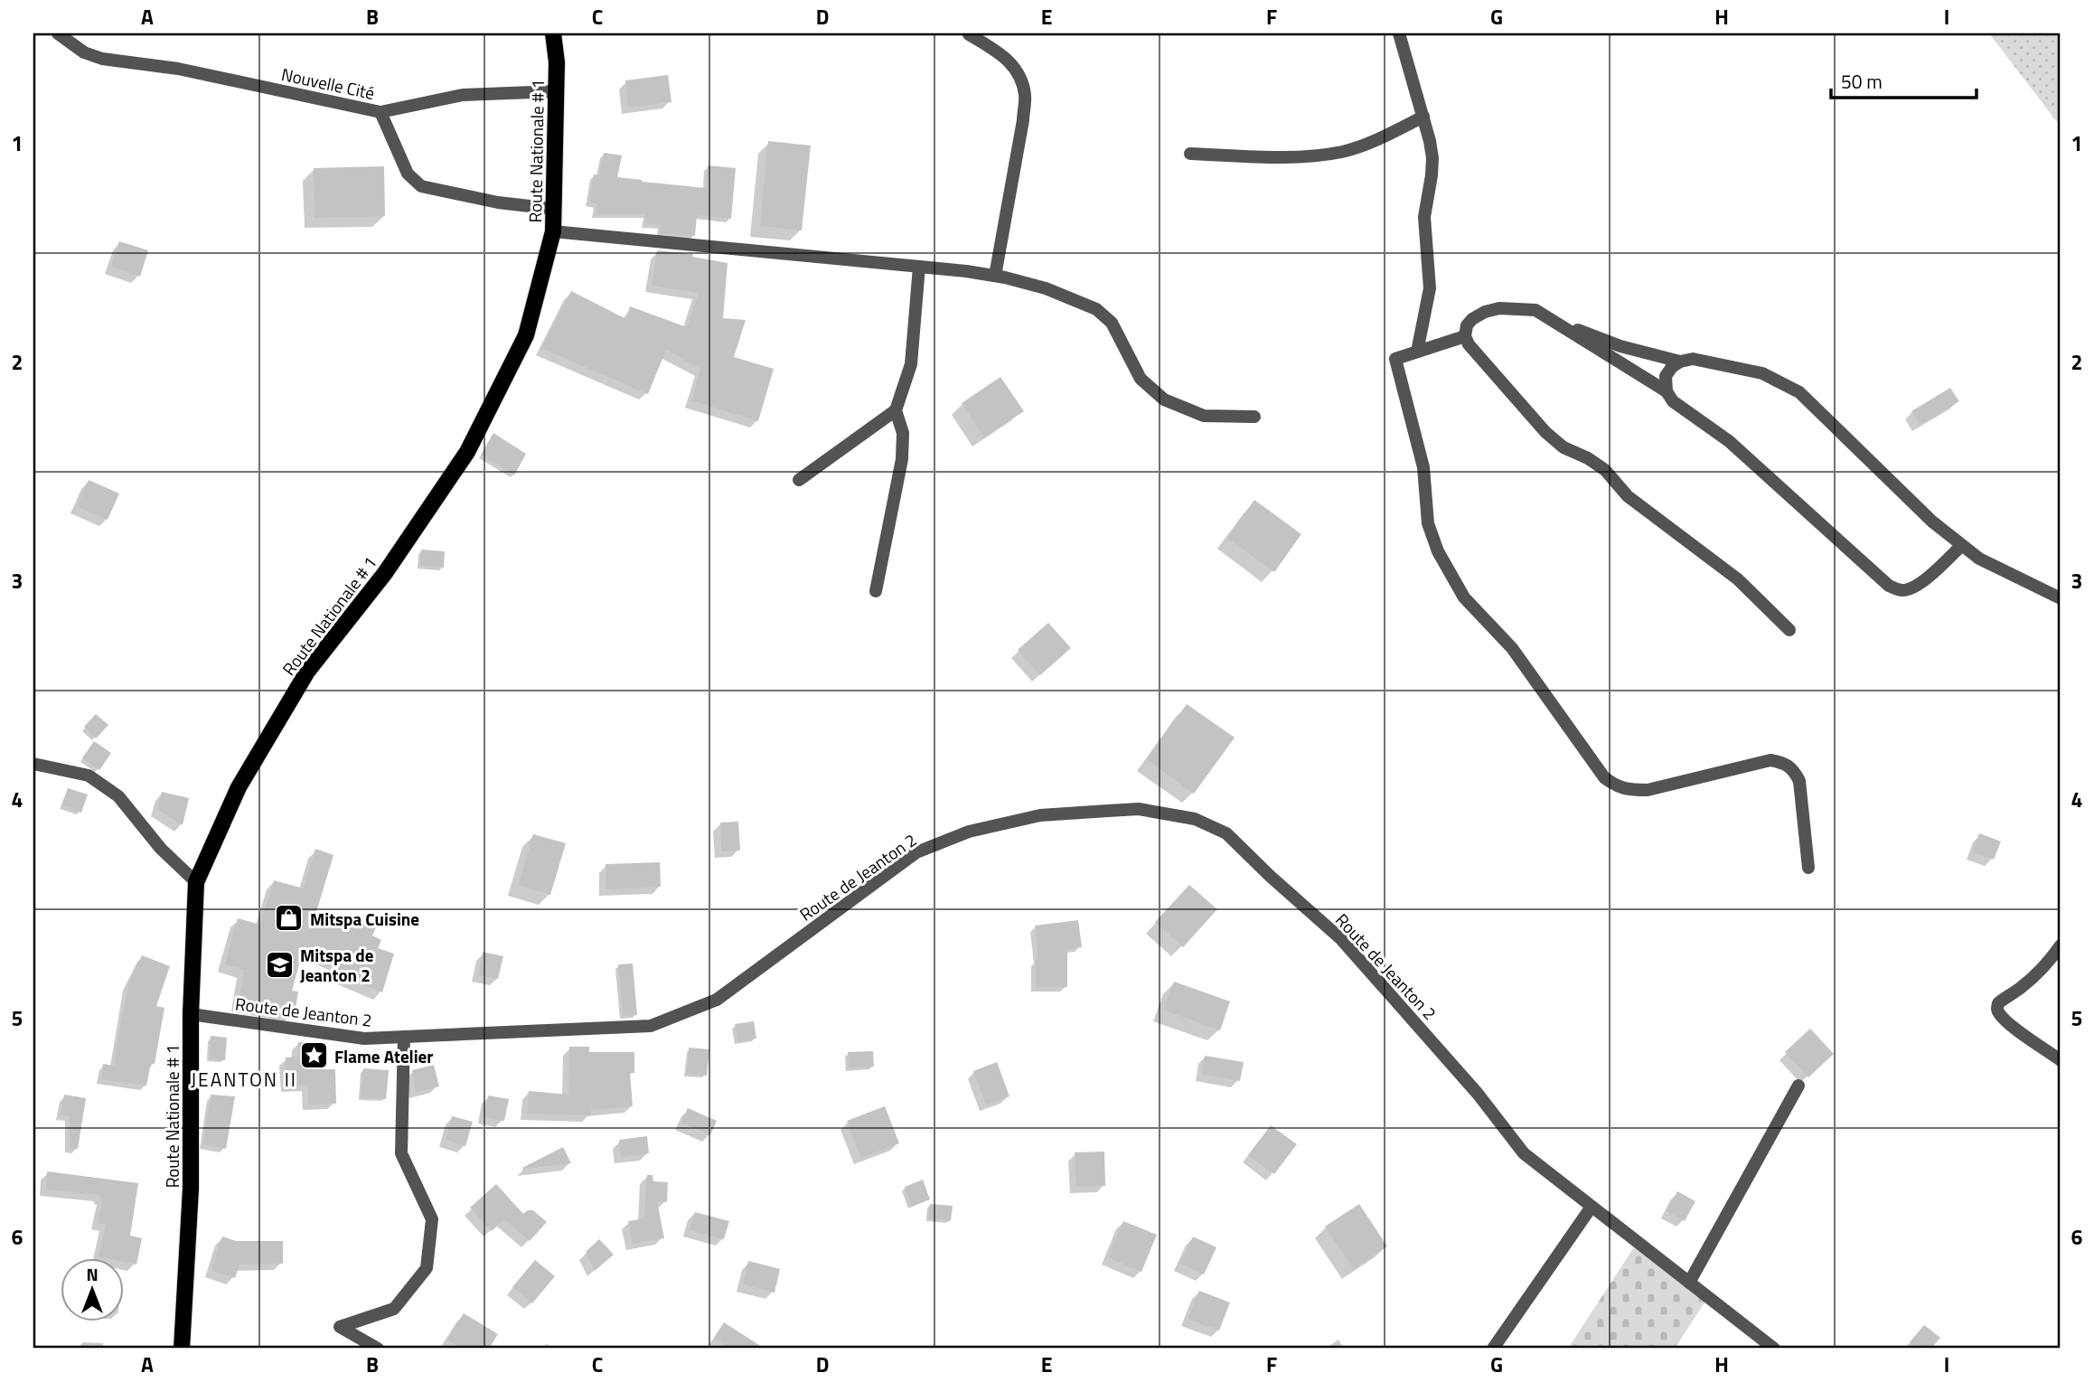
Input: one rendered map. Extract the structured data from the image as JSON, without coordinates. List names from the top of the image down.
{
  "streets": {
    "main road": ["Route Nationale # 1"],
    "street": ["Nouvelle Cité", "Route de Jeanton 2"]
  },
  "crossings": [
    ["Nouvelle Cité", "Route Nationale # 1"],
    ["Route Nationale # 1", "Route de Jeanton 2"]
  ],
  "districts": ["JEANTON II"],
  "places": {
    "shop": ["Mitspa Cuisine"],
    "school or university": ["Mitspa de Jeanton 2"],
    "place": ["Flame Atelier"]
  },
  "scale_bar": "50 m",
  "north": "top",
  "grid": {
    "columns": [
      "A",
      "B",
      "C",
      "D",
      "E",
      "F",
      "G",
      "H",
      "I"
    ],
    "rows": [
      "1",
      "2",
      "3",
      "4",
      "5",
      "6"
    ]
  }
}
